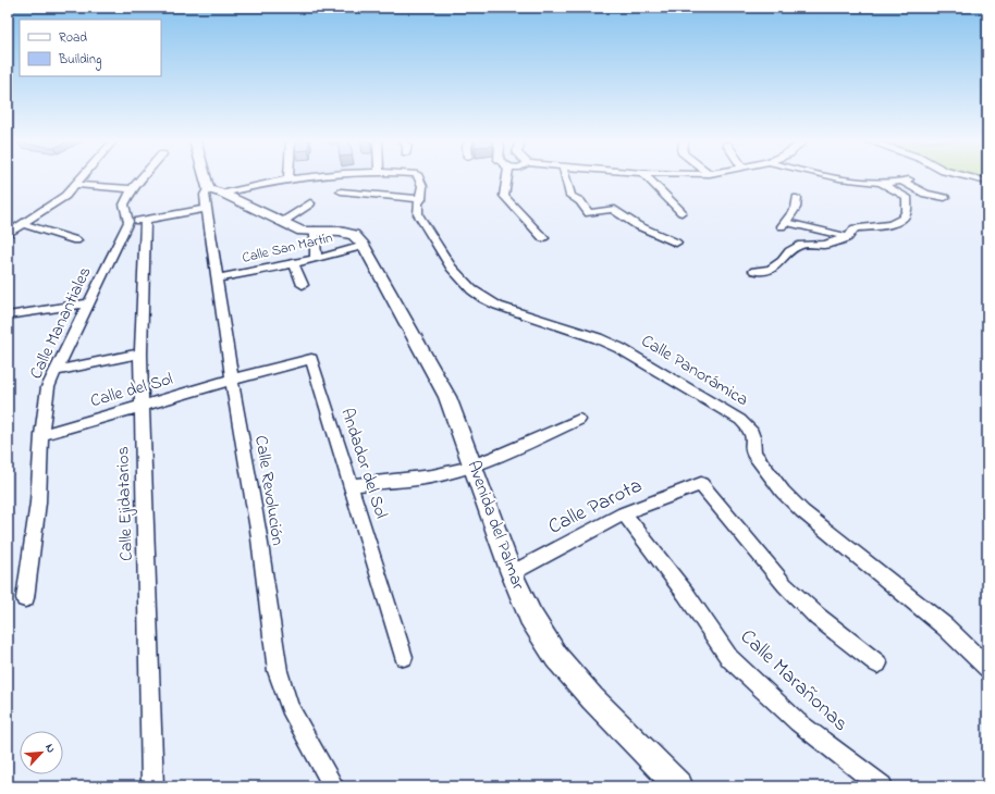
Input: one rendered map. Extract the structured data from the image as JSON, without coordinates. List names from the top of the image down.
{
  "streets": {
    "street": [
      "Calle San Martín",
      "Calle Manantiales",
      "Calle Panorámica",
      "Calle del Sol",
      "Andador del Sol",
      "Calle Revolución",
      "Calle Ejidatarios",
      "Calle Parota",
      "Avenida del Palmar",
      "Calle Marañonas"
    ]
  },
  "crossings": [
    ["Calle San Martín", "Calle Revolución"],
    ["Calle San Martín", "Avenida del Palmar"],
    ["Calle Manantiales", "Calle del Sol"],
    ["Calle del Sol", "Andador del Sol"],
    ["Calle del Sol", "Calle Revolución"],
    ["Calle del Sol", "Calle Ejidatarios"],
    ["Andador del Sol", "Calle Revolución"],
    ["Calle Parota", "Avenida del Palmar"],
    ["Calle Parota", "Calle Marañonas"]
  ],
  "legend": ["Road", "Building"],
  "north": "top right"
}
